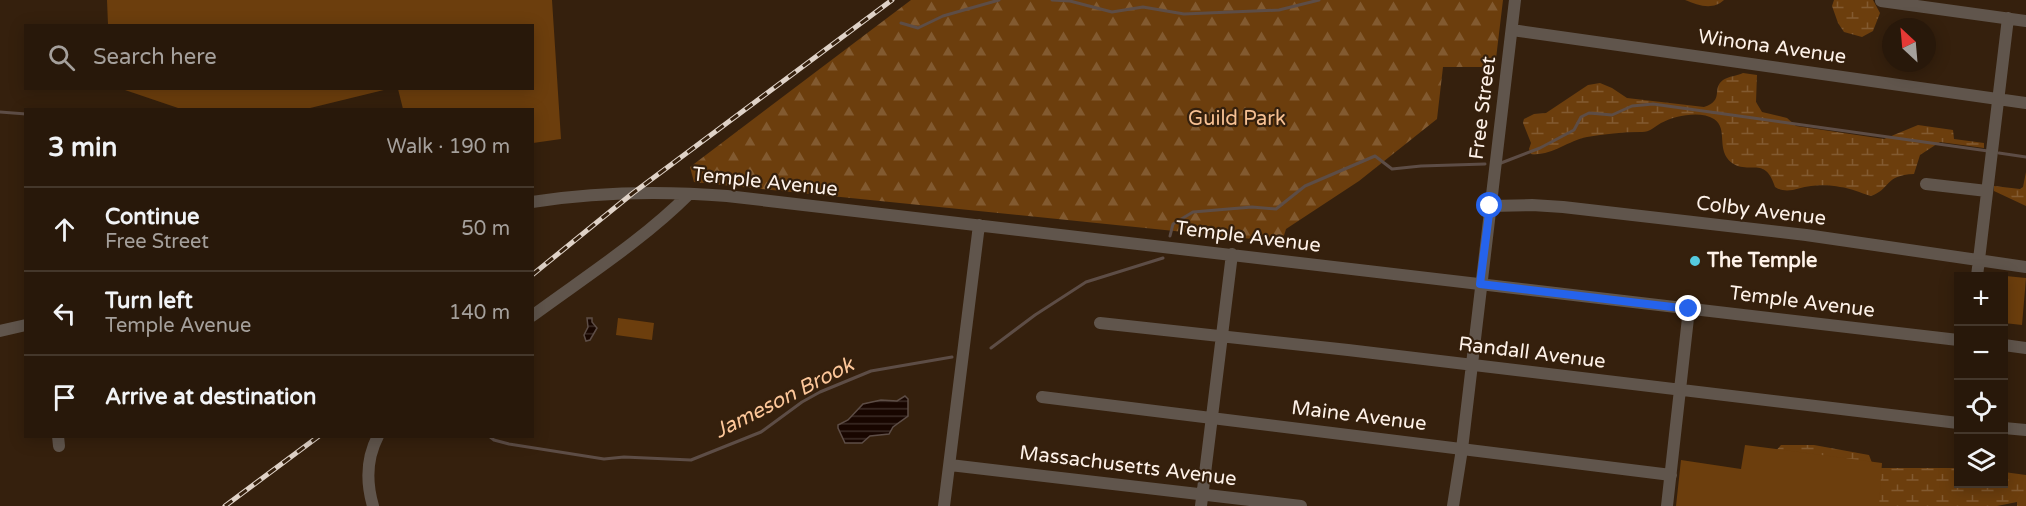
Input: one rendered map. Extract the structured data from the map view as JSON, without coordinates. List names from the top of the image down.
{
  "streets": {
    "street": [
      "Winona Avenue",
      "Free Street",
      "Temple Avenue",
      "Colby Avenue",
      "Randall Avenue",
      "Maine Avenue",
      "Massachusetts Avenue"
    ]
  },
  "crossings": [
    ["Winona Avenue", "Free Street"],
    ["Free Street", "Temple Avenue"],
    ["Free Street", "Colby Avenue"],
    ["Free Street", "Randall Avenue"],
    ["Free Street", "Maine Avenue"]
  ],
  "water": ["Jameson Brook"],
  "parks": ["Guild Park"],
  "places": ["The Temple"],
  "north": "top left",
  "page": {
    "search": "Search here",
    "heading": ["3 min", "Walk · 190 m"],
    "list": [
      ["Continue", "Free Street", "50 m"],
      ["Turn left", "Temple Avenue", "140 m"],
      "Arrive at destination"
    ],
    "map_buttons": ["+", "−"]
  }
}
